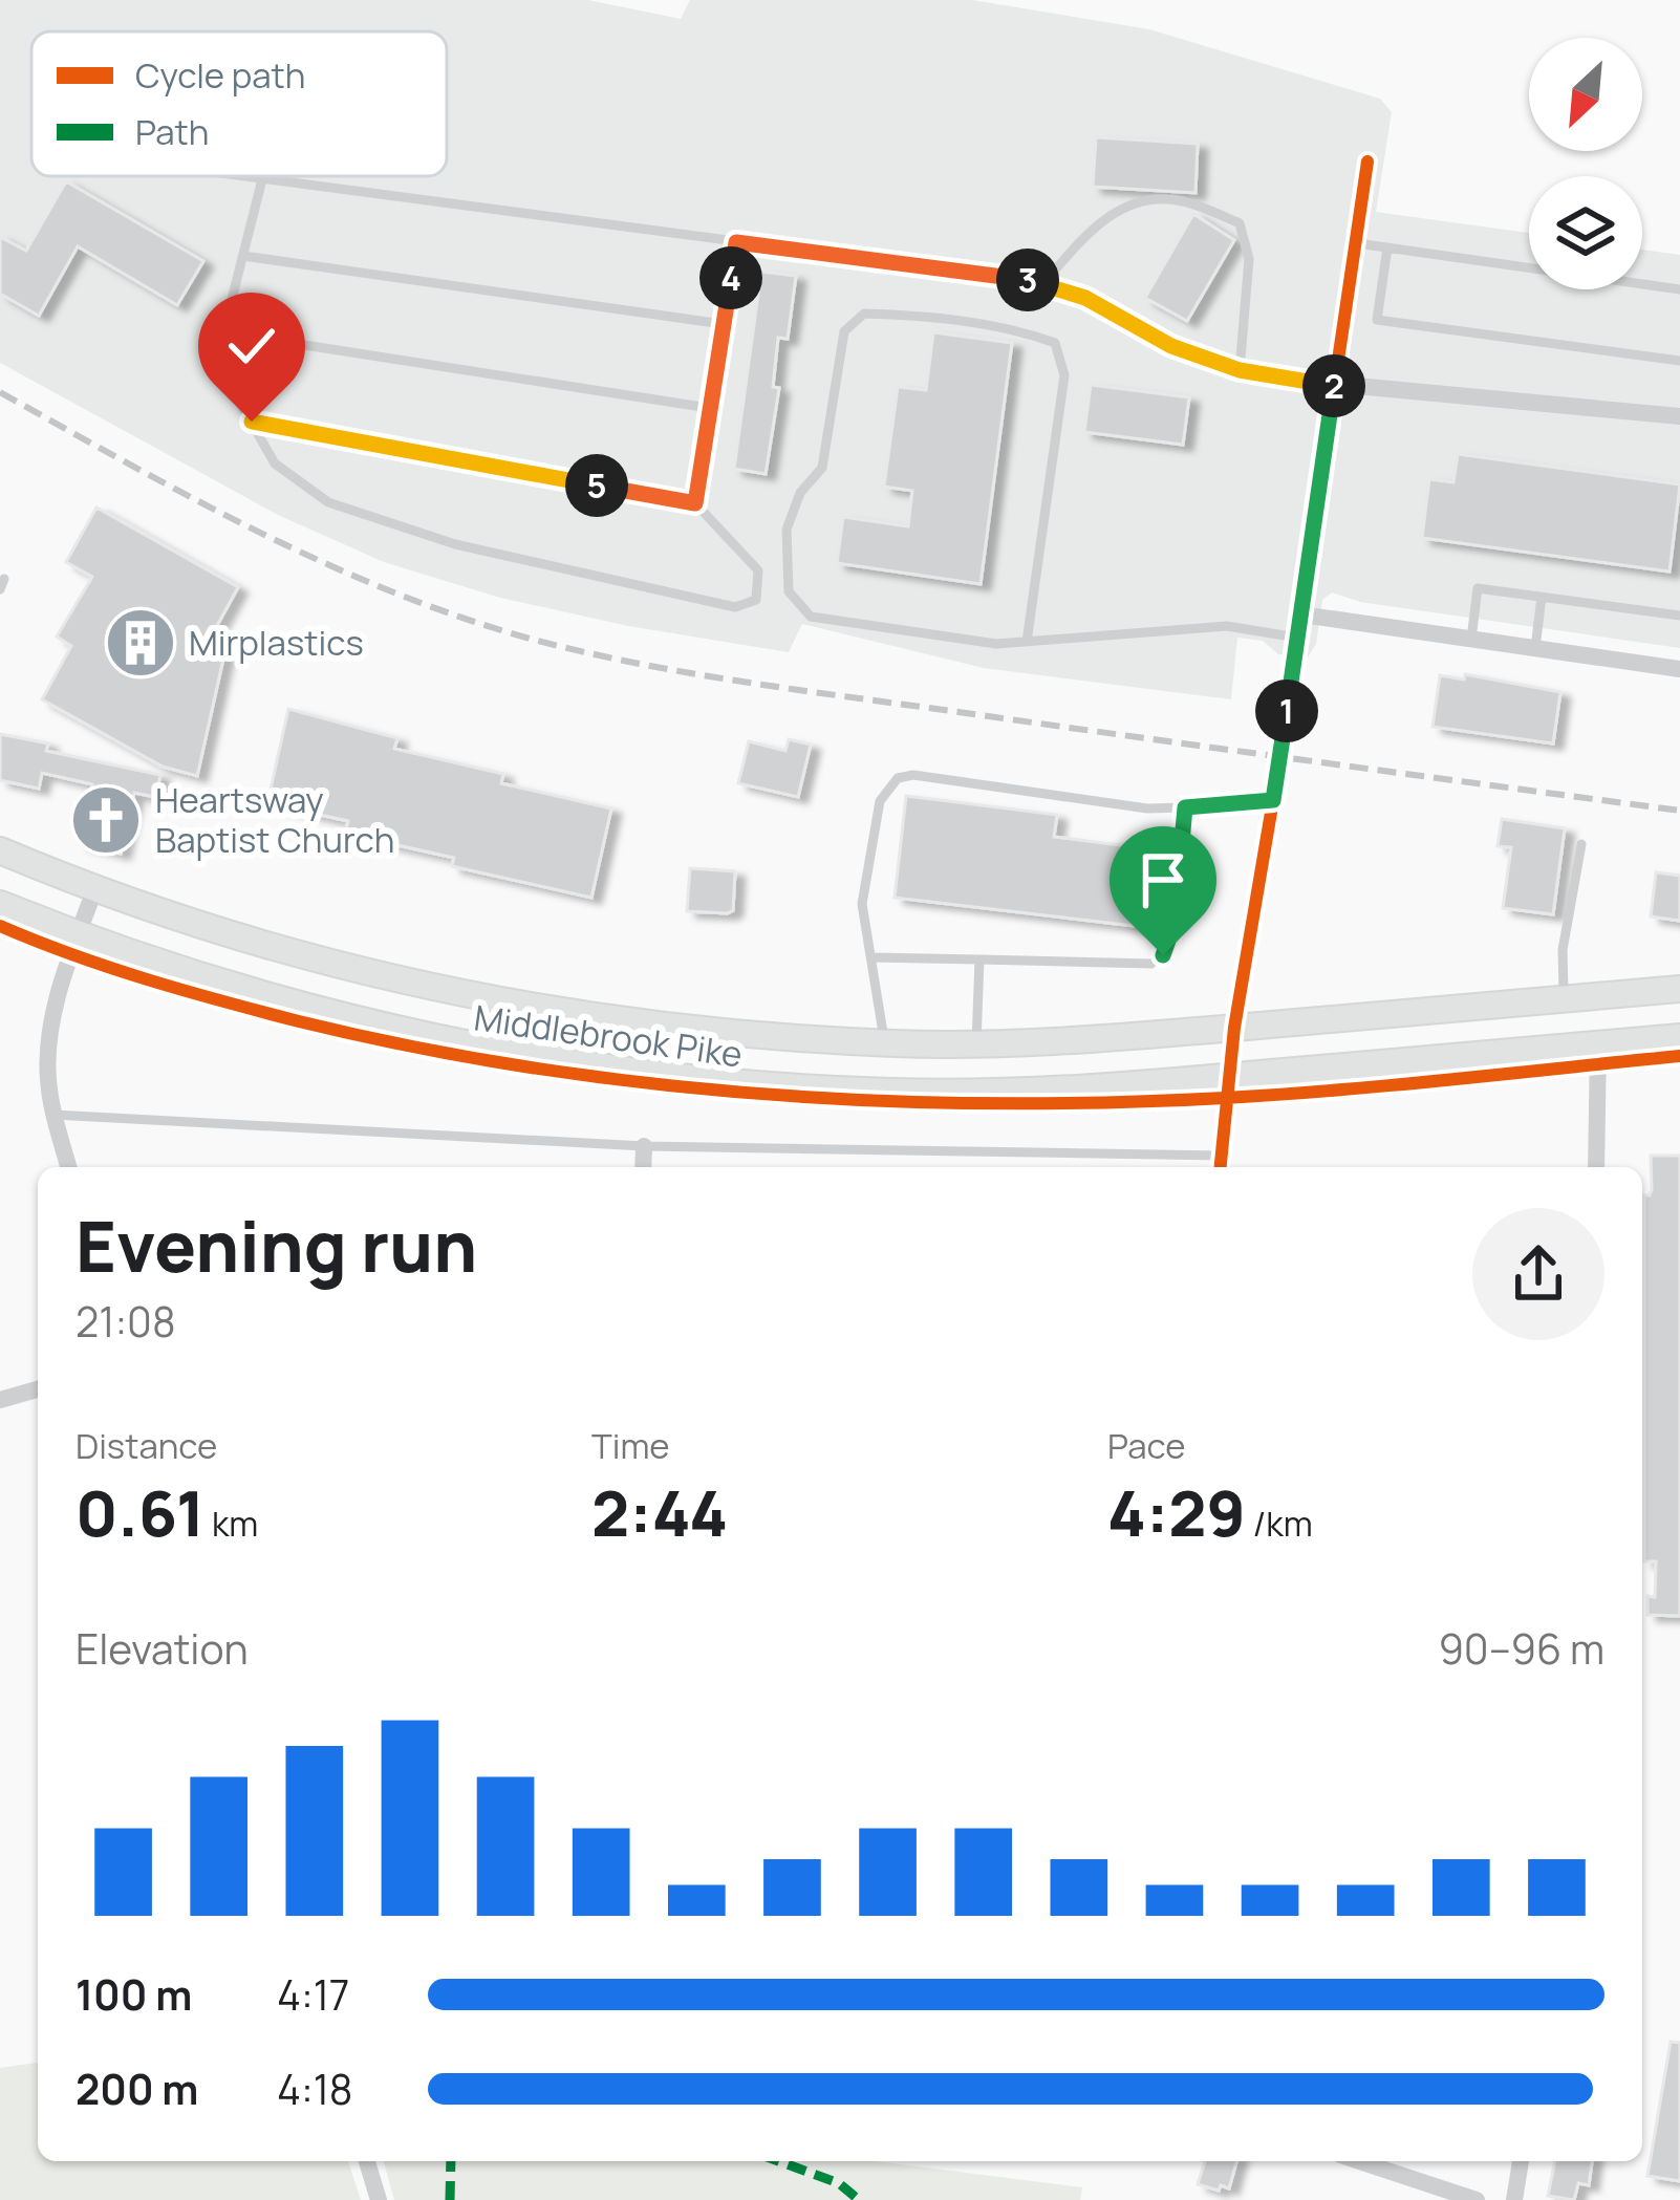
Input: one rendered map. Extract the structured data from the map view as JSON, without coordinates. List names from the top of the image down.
{
  "streets": {
    "main road": ["Middlebrook Pike"]
  },
  "places": {
    "building": ["Mirplastics"],
    "church": ["Heartsway Baptist Church"]
  },
  "legend": ["Cycle path", "Path"],
  "north": "bottom left",
  "page": {
    "pins": [
      "4",
      "3",
      "2",
      "5",
      "1"
    ],
    "heading": ["Evening run", "21:08"],
    "stats": [
      ["Distance", "0.61 km"],
      ["Time", "2:44"],
      ["Pace", "4:29 /km"]
    ],
    "chart": ["Elevation", "90–96 m"],
    "list": [
      {
        "name": "100 m",
        "note": "4:17"
      },
      {
        "name": "200 m",
        "note": "4:18"
      }
    ]
  }
}
